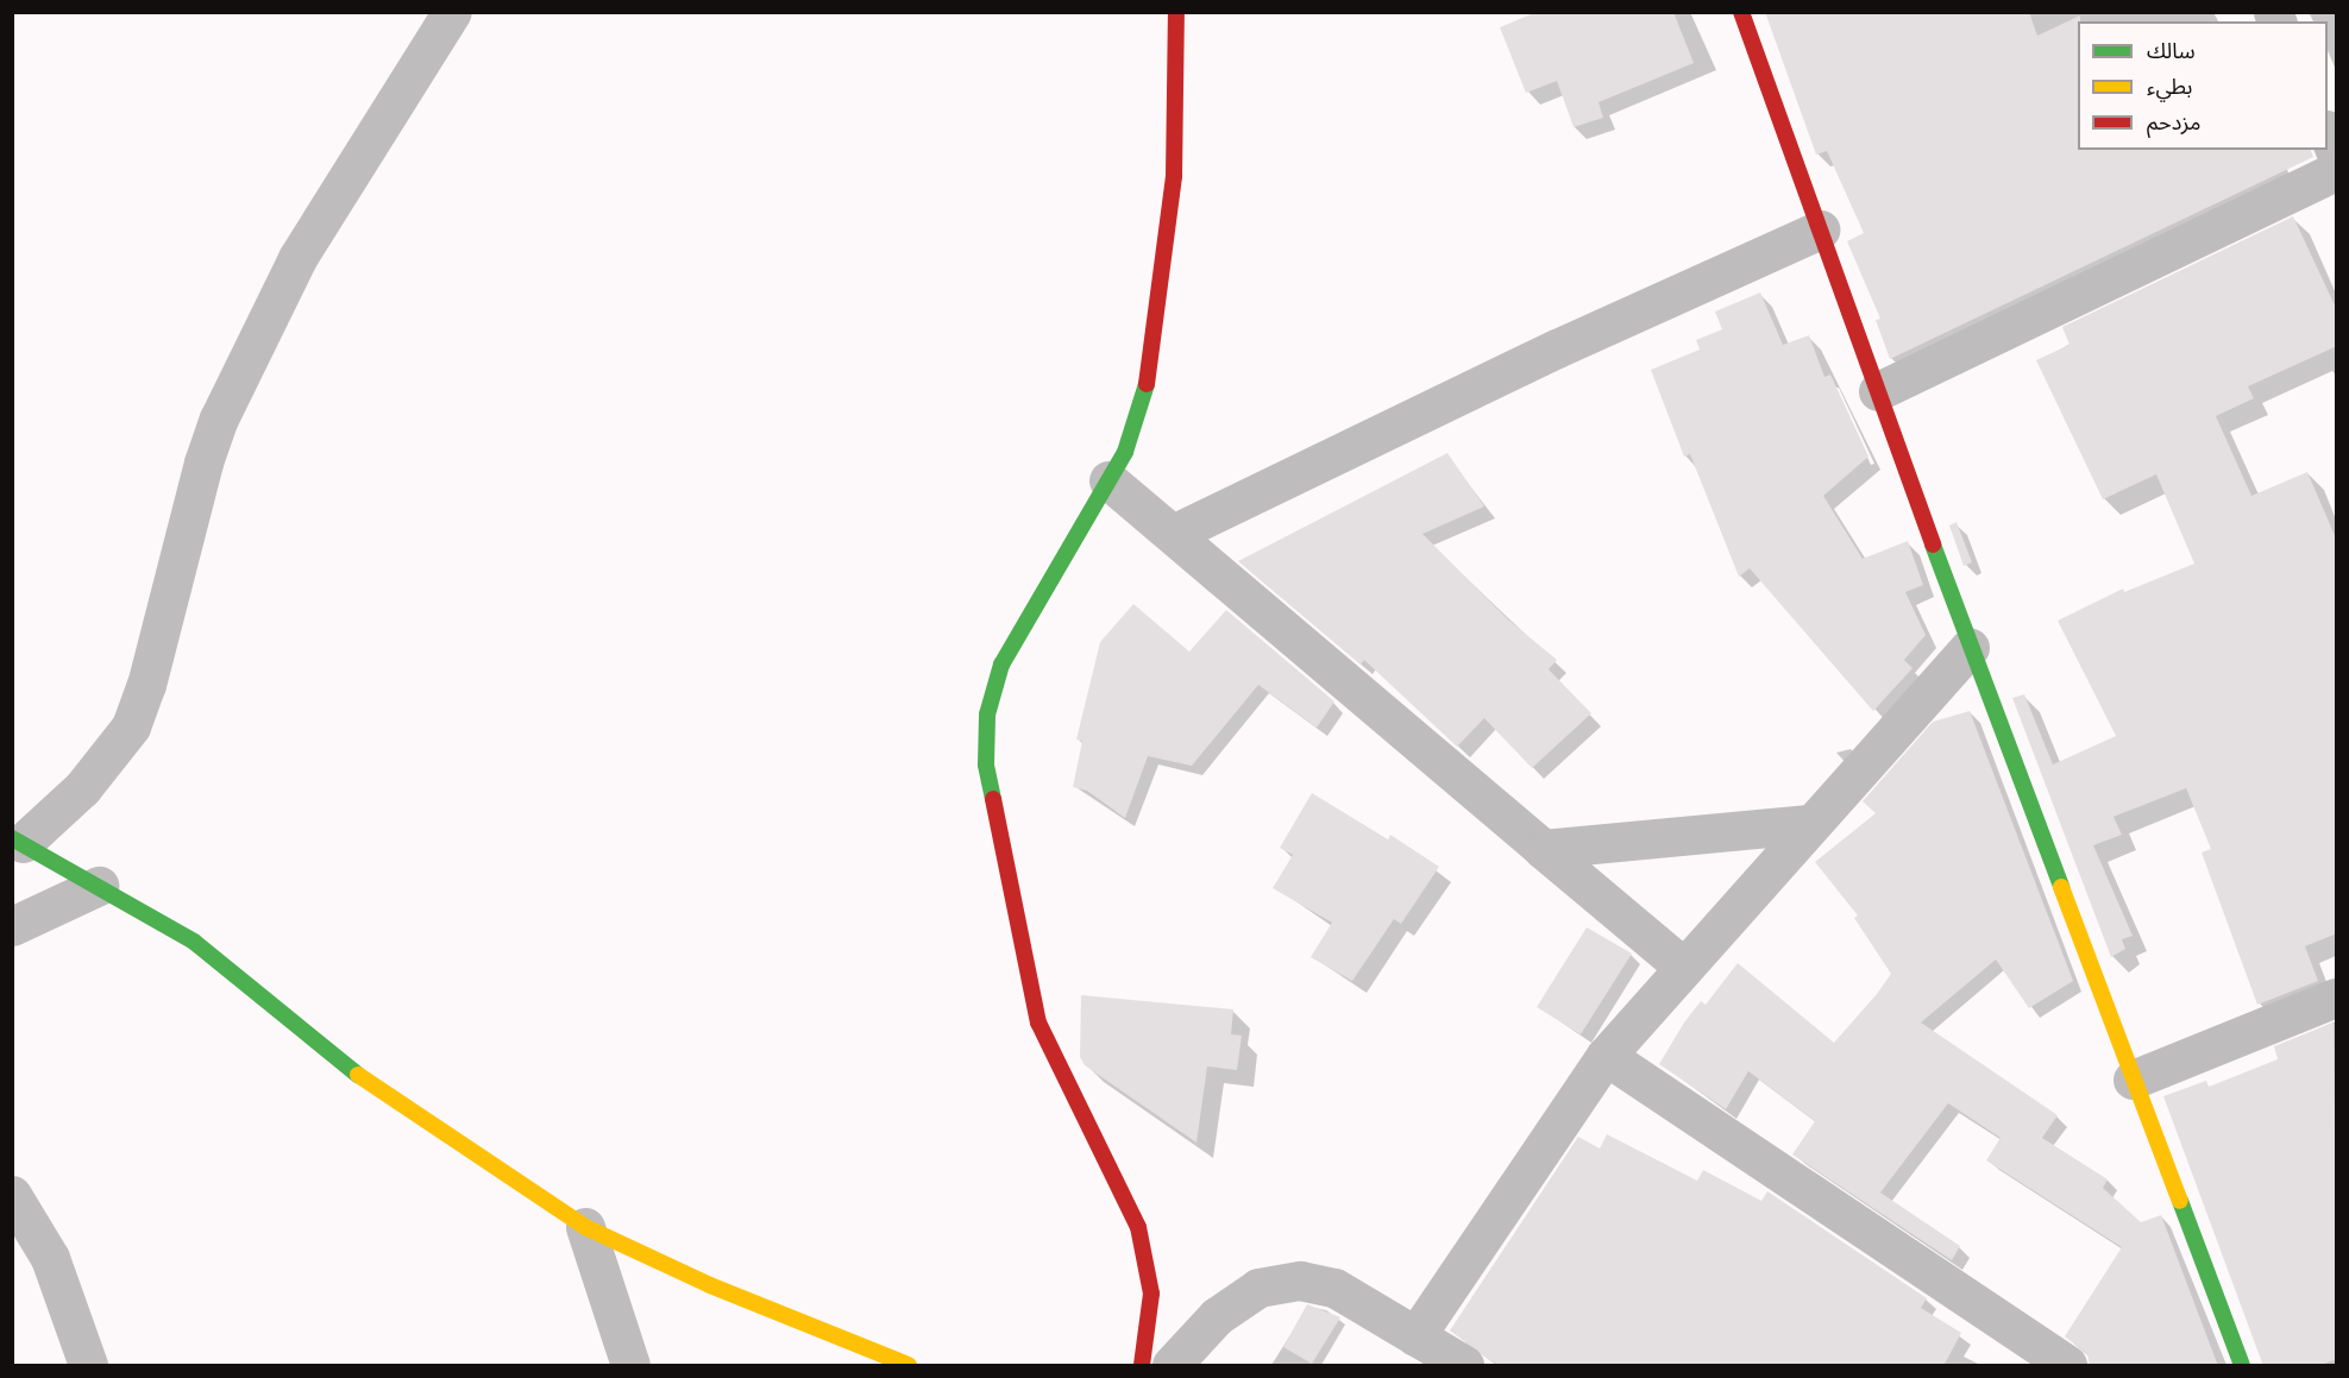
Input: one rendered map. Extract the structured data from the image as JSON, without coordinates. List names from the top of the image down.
{
  "legend": ["سالك", "بطيء", "مزدحم"]
}
